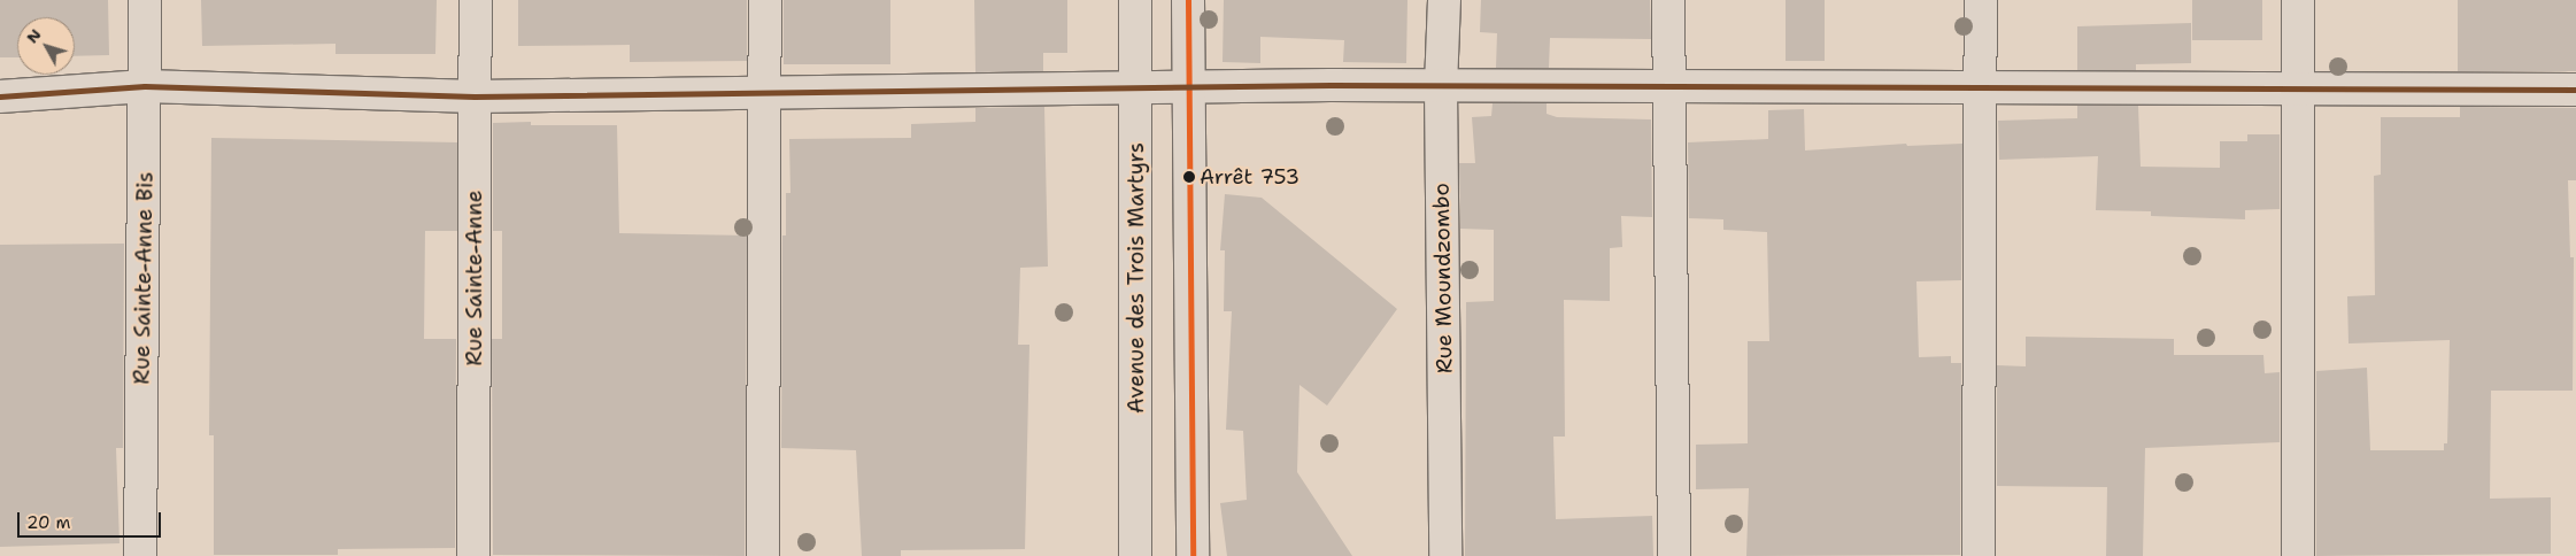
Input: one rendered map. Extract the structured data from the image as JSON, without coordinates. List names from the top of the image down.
{
  "streets": {
    "street": [
      "Rue Sainte-Anne Bis",
      "Rue Sainte-Anne",
      "Avenue des Trois Martyrs",
      "Rue Moundzombo"
    ]
  },
  "places": ["Arrêt 753"],
  "lines": ["transit line 20"],
  "scale_bar": "20 m",
  "north": "top left"
}
